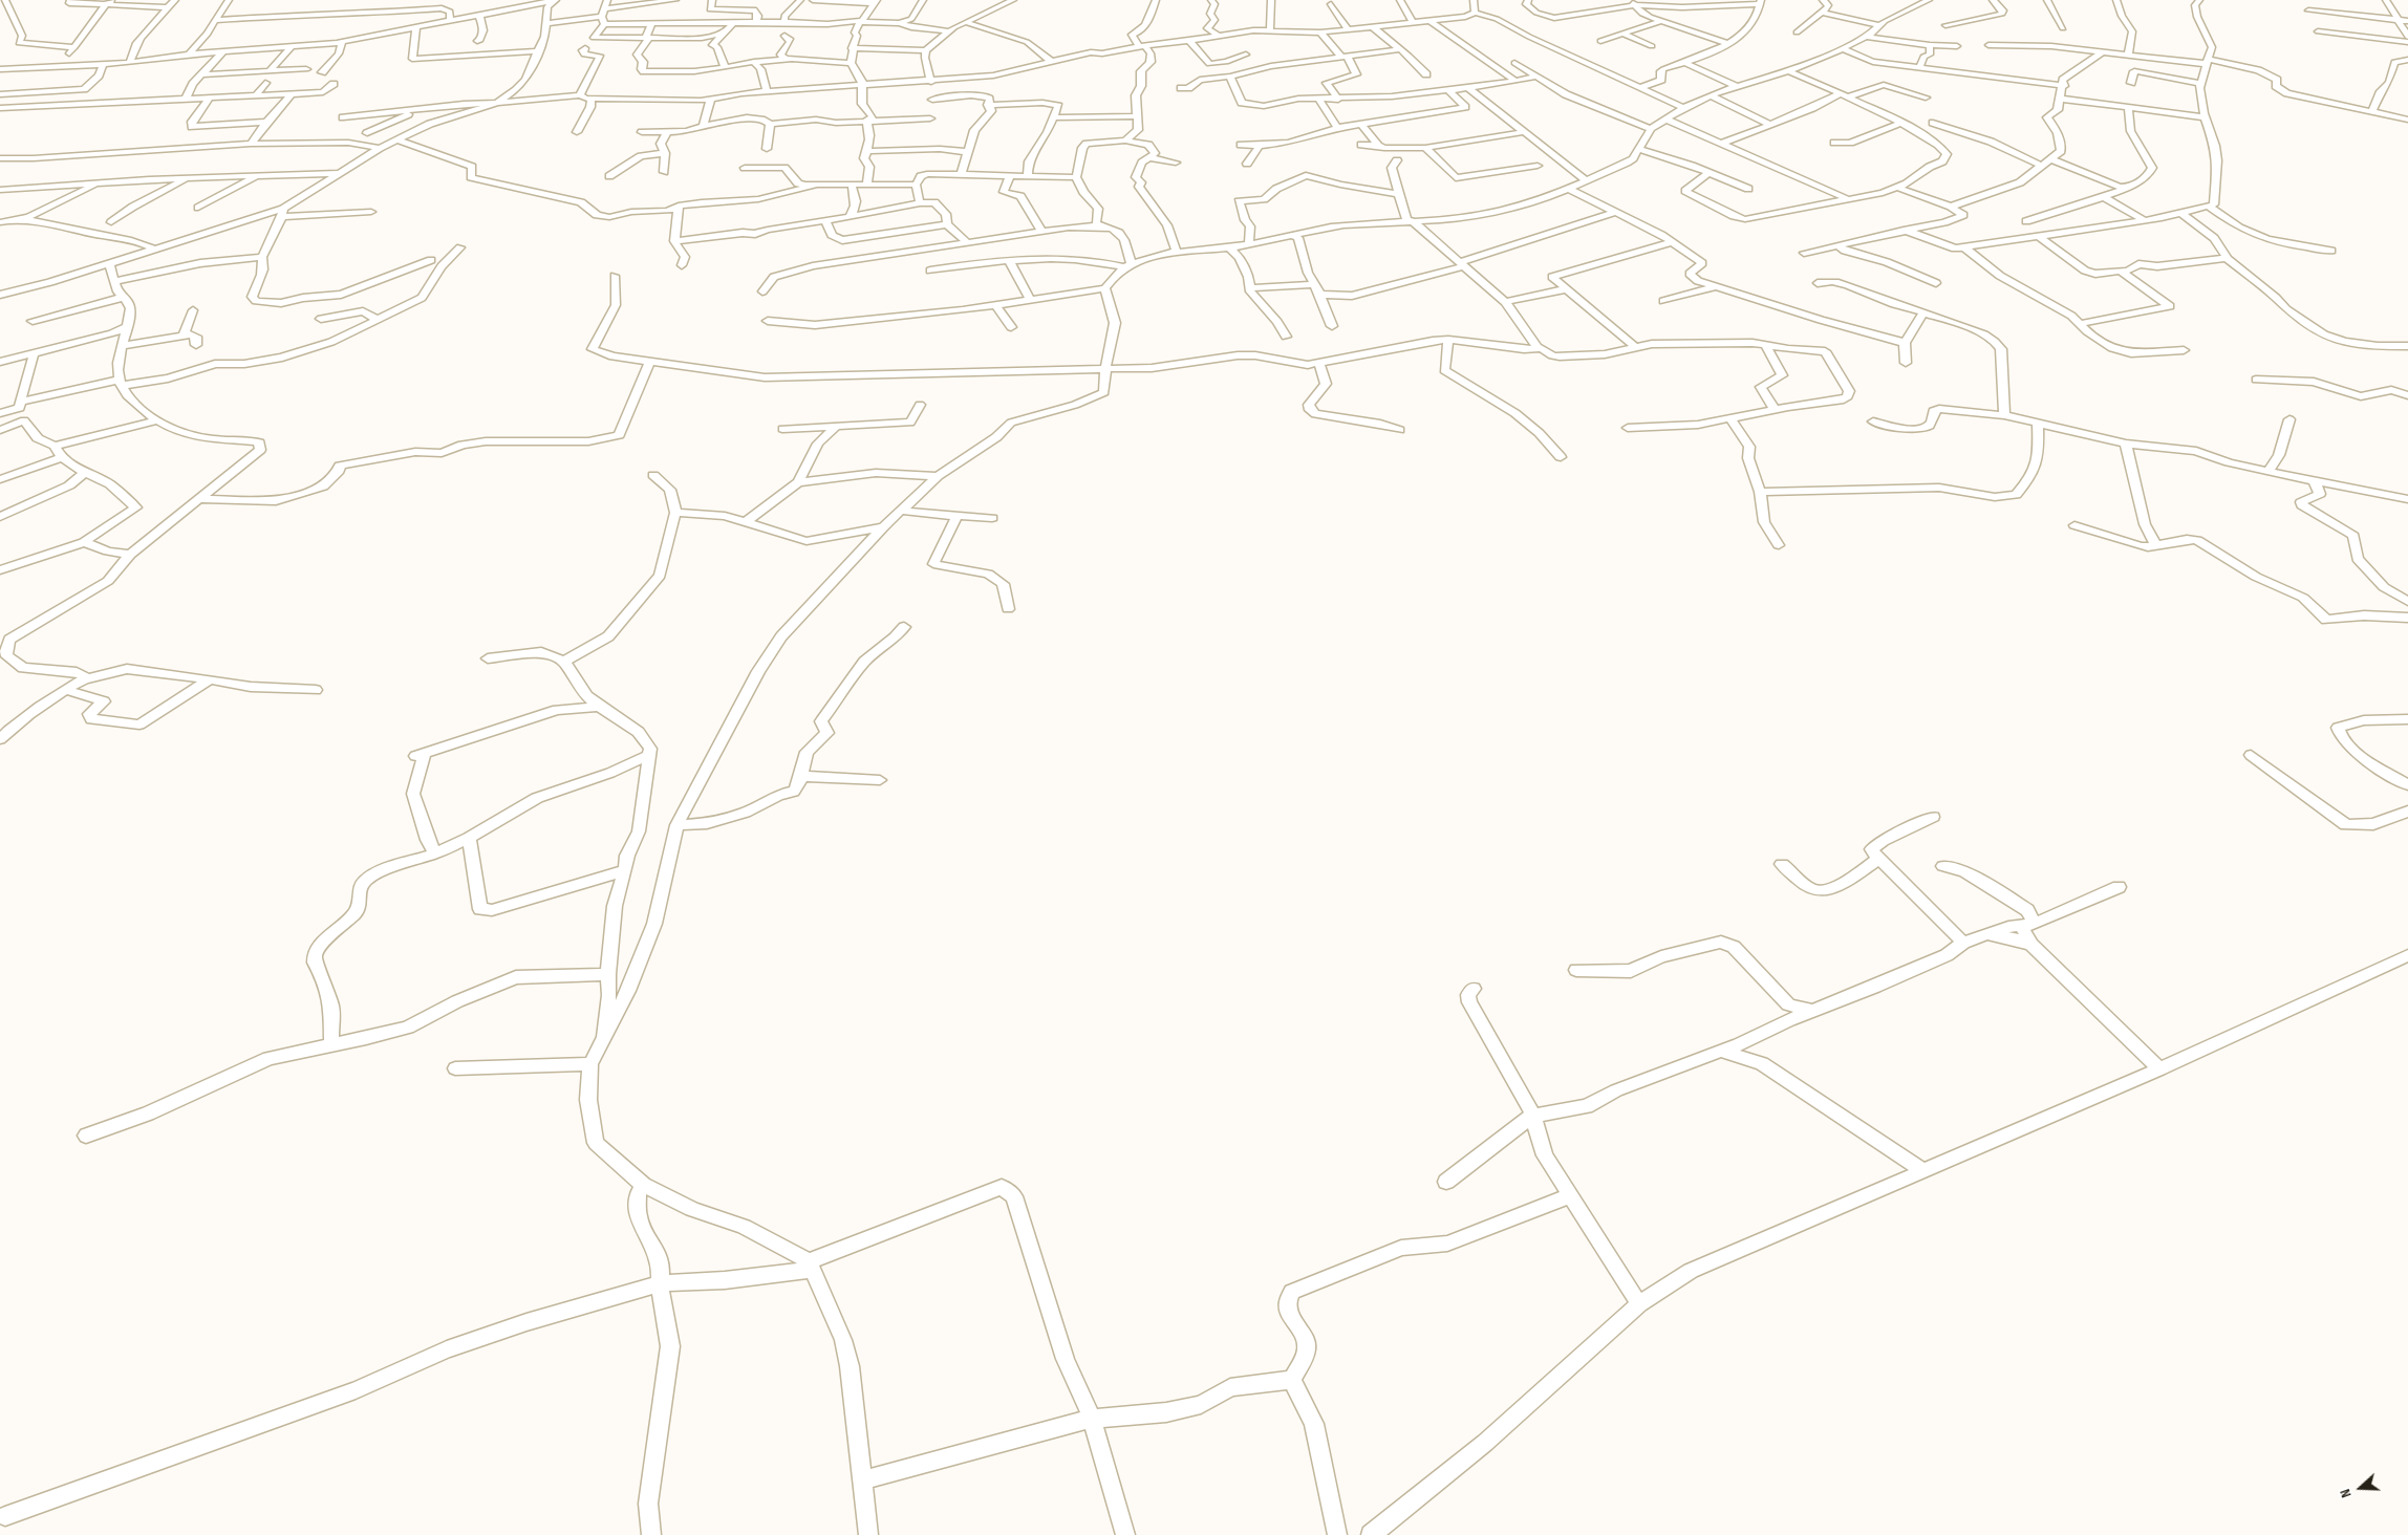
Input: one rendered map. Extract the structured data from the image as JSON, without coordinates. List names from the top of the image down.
{
  "north": "left"
}
